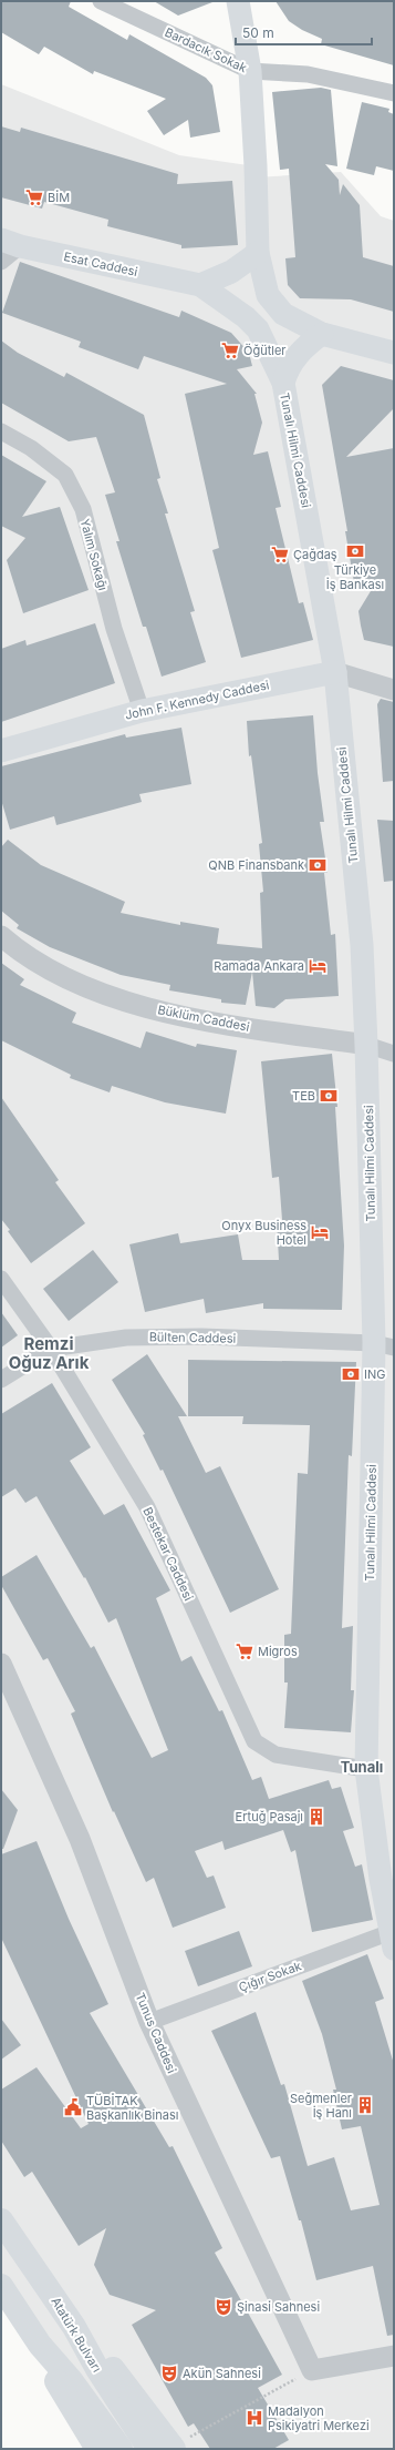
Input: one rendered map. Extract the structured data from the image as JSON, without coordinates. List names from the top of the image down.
{
  "streets": {
    "main road": [
      "Esat Caddesi",
      "Tunalı Hilmi Caddesi",
      "John F. Kennedy Caddesi",
      "Atatürk Bulvarı"
    ],
    "street": [
      "Bardacık Sokak",
      "Yalım Sokağı",
      "Büklüm Caddesi",
      "Bülten Caddesi",
      "Bestekar Caddesi",
      "Çığır Sokak",
      "Tunus Caddesi"
    ]
  },
  "crossings": [
    ["Esat Caddesi", "Tunalı Hilmi Caddesi"],
    ["Tunalı Hilmi Caddesi", "John F. Kennedy Caddesi"],
    ["Tunalı Hilmi Caddesi", "Büklüm Caddesi"],
    ["Tunalı Hilmi Caddesi", "Bülten Caddesi"],
    ["Tunalı Hilmi Caddesi", "Bestekar Caddesi"],
    ["Tunalı Hilmi Caddesi", "Çığır Sokak"],
    ["Yalım Sokağı", "John F. Kennedy Caddesi"],
    ["Bülten Caddesi", "Bestekar Caddesi"],
    ["Çığır Sokak", "Tunus Caddesi"]
  ],
  "districts": ["Remzi Oğuz Arık", "Tunalı"],
  "places": {
    "supermarket": [
      "BİM",
      "Öğütler",
      "Çağdaş",
      "Migros"
    ],
    "bank": [
      "Türkiye İş Bankası",
      "QNB Finansbank",
      "TEB",
      "ING"
    ],
    "hotel": ["Ramada Ankara", "Onyx Business Hotel"],
    "building": ["Ertuğ Pasajı", "Seğmenler İş Hanı"],
    "public building": ["TÜBİTAK Başkanlık Binası"],
    "theatre": ["Şinasi Sahnesi", "Akün Sahnesi"],
    "hospital": ["Madalyon Psikiyatri Merkezi"]
  },
  "scale_bar": "50 m"
}
